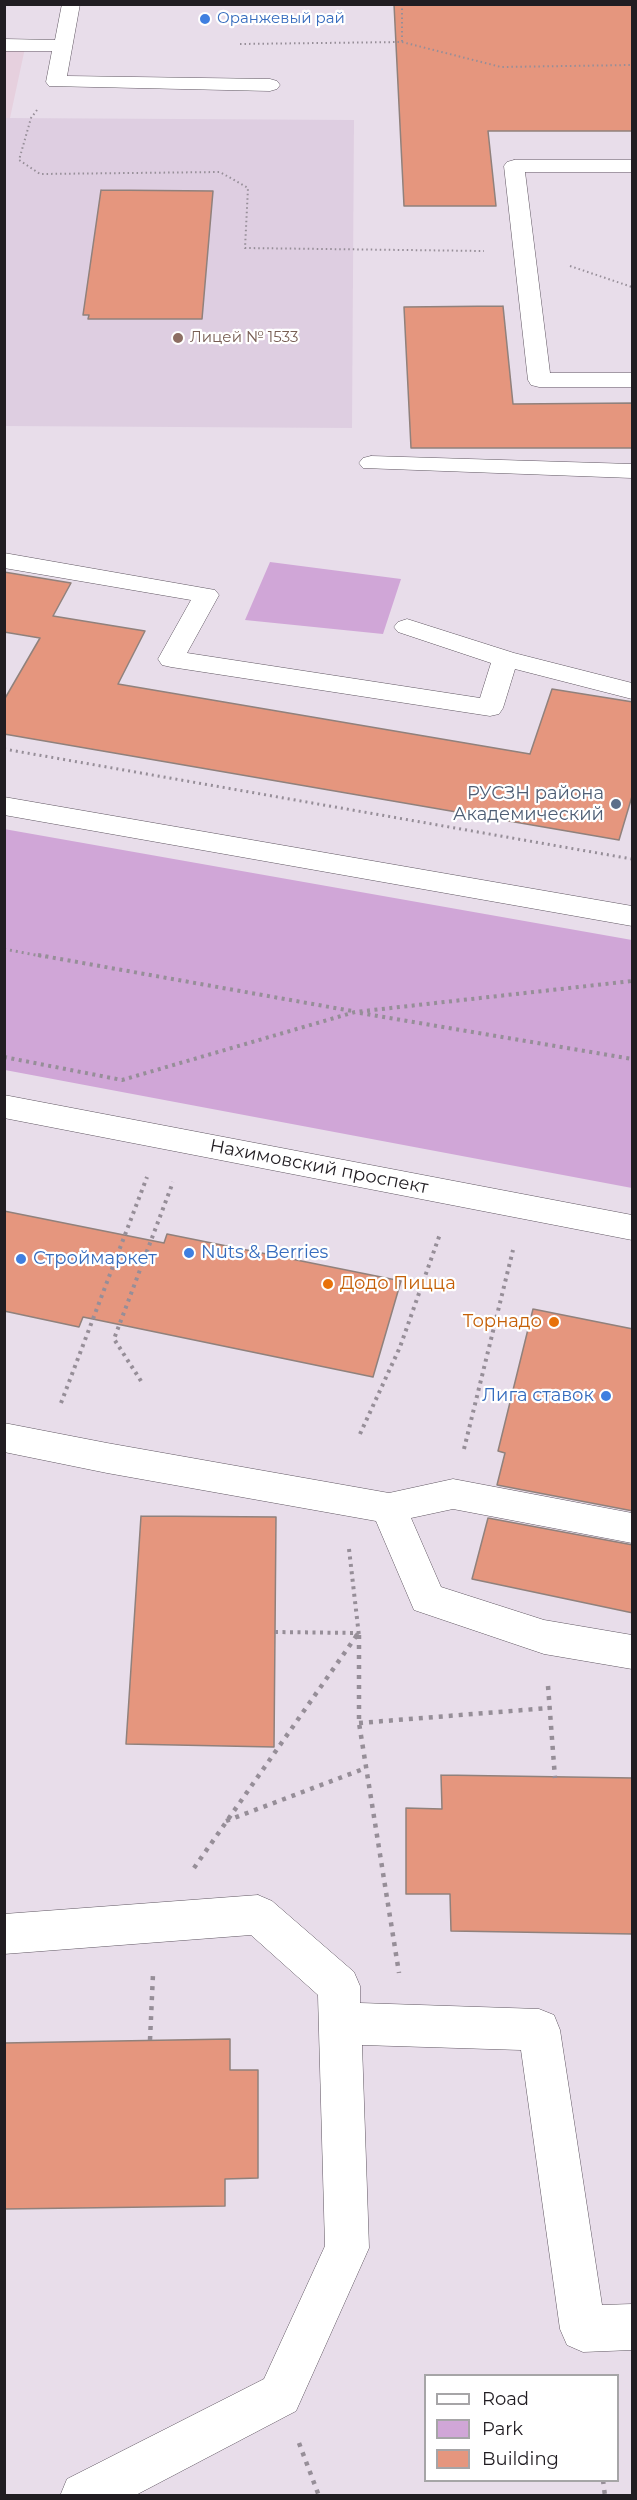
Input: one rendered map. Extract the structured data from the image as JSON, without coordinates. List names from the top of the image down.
{
  "streets": {
    "main road": ["Нахимовский проспект"]
  },
  "places": [
    "Оранжевый рай",
    "Лицей № 1533",
    "РУСЗН района Академический",
    "Nuts & Berries",
    "Строймаркет",
    "Додо Пицца",
    "Торнадо",
    "Лига ставок"
  ],
  "legend": ["Road", "Park", "Building"]
}
